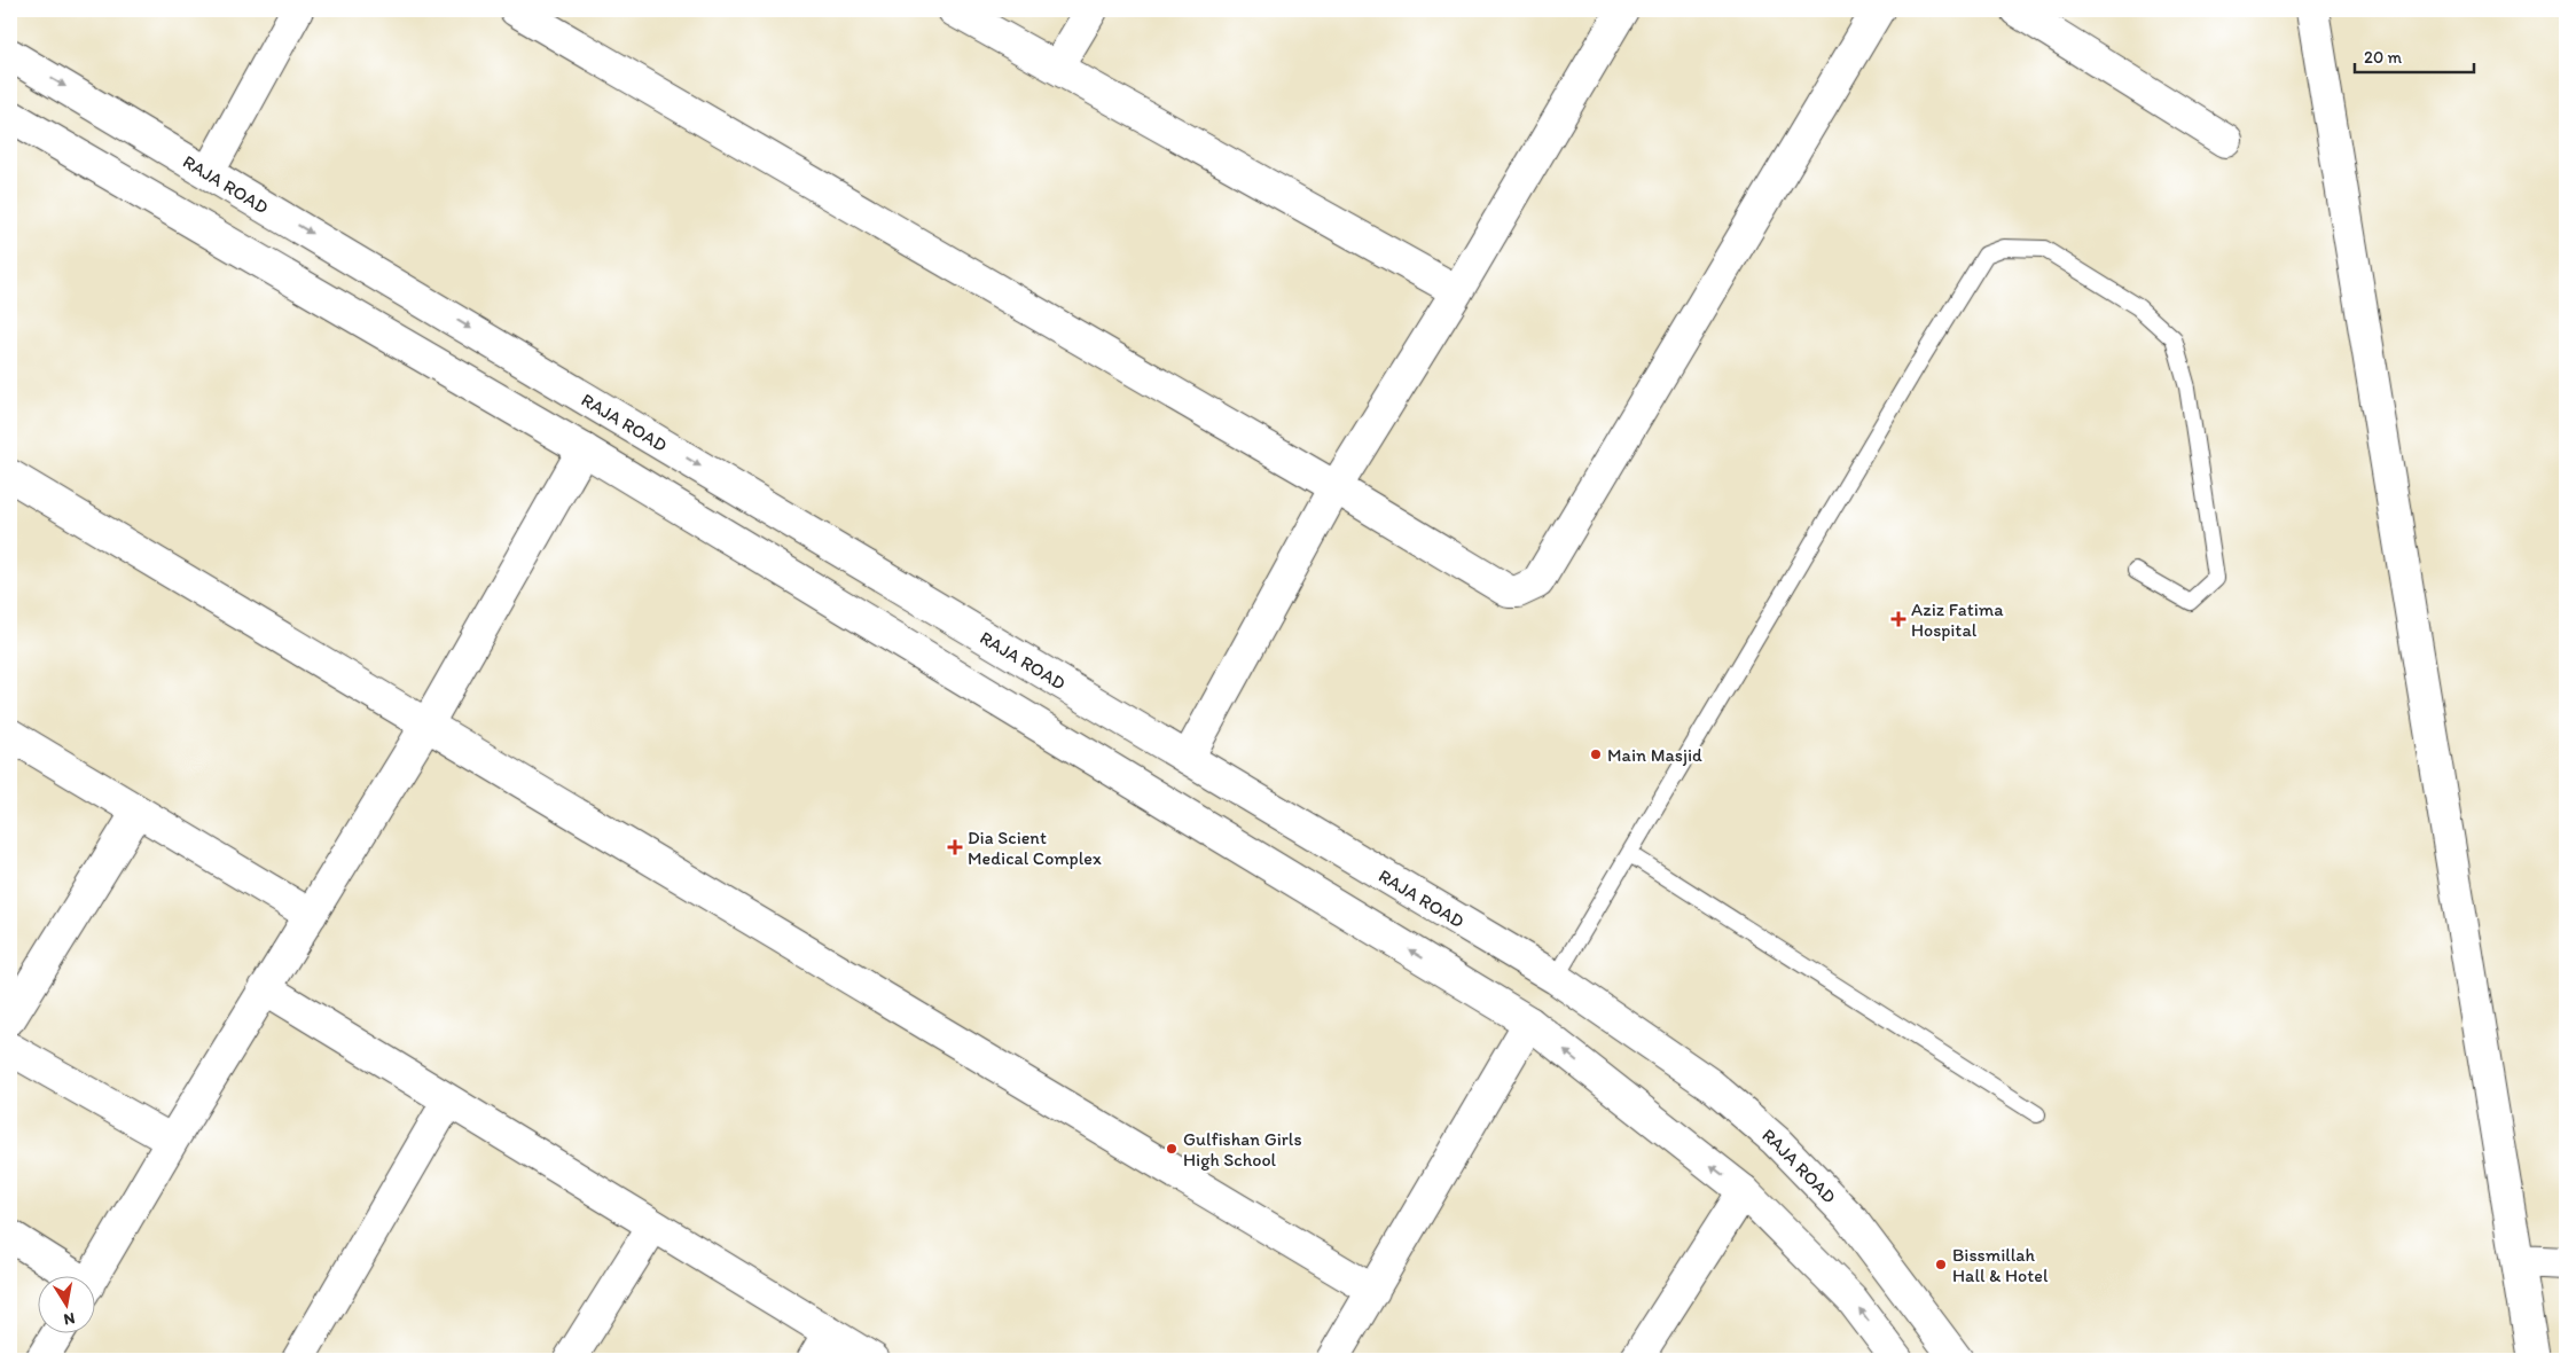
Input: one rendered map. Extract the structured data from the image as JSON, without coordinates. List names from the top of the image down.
{
  "streets": {
    "street": ["RAJA ROAD"]
  },
  "places": {
    "health": ["Aziz Fatima Hospital", "Dia Scient Medical Complex"],
    "other": ["Main Masjid", "Gulfishan Girls High School", "Bissmillah Hall & Hotel"]
  },
  "scale_bar": "20 m",
  "north": "bottom"
}
